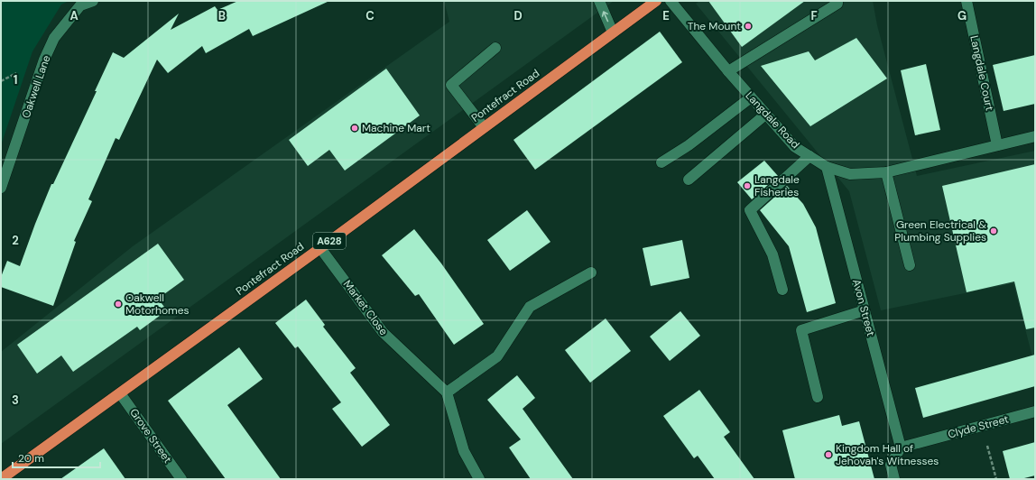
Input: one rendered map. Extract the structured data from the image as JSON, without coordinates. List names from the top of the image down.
{
  "streets": {
    "highway": ["Pontefract Road", "A628"],
    "street": [
      "Langdale Court",
      "Oakwell Lane",
      "Langdale Road",
      "Market Close",
      "Avon Street",
      "Clyde Street",
      "Grove Street"
    ]
  },
  "crossings": [
    ["Langdale Court", "Langdale Road"],
    ["Pontefract Road", "Market Close"],
    ["Pontefract Road", "Grove Street"],
    ["Langdale Road", "Avon Street"],
    ["Avon Street", "Clyde Street"]
  ],
  "places": [
    "The Mount",
    "Machine Mart",
    "Langdale Fisheries",
    "Green Electrical & Plumbing Supplies",
    "Oakwell Motorhomes",
    "Kingdom Hall of Jehovah's Witnesses"
  ],
  "scale_bar": "20 m",
  "grid": {
    "columns": [
      "A",
      "B",
      "C",
      "D",
      "E",
      "F",
      "G"
    ],
    "rows": ["1", "2", "3"]
  }
}
